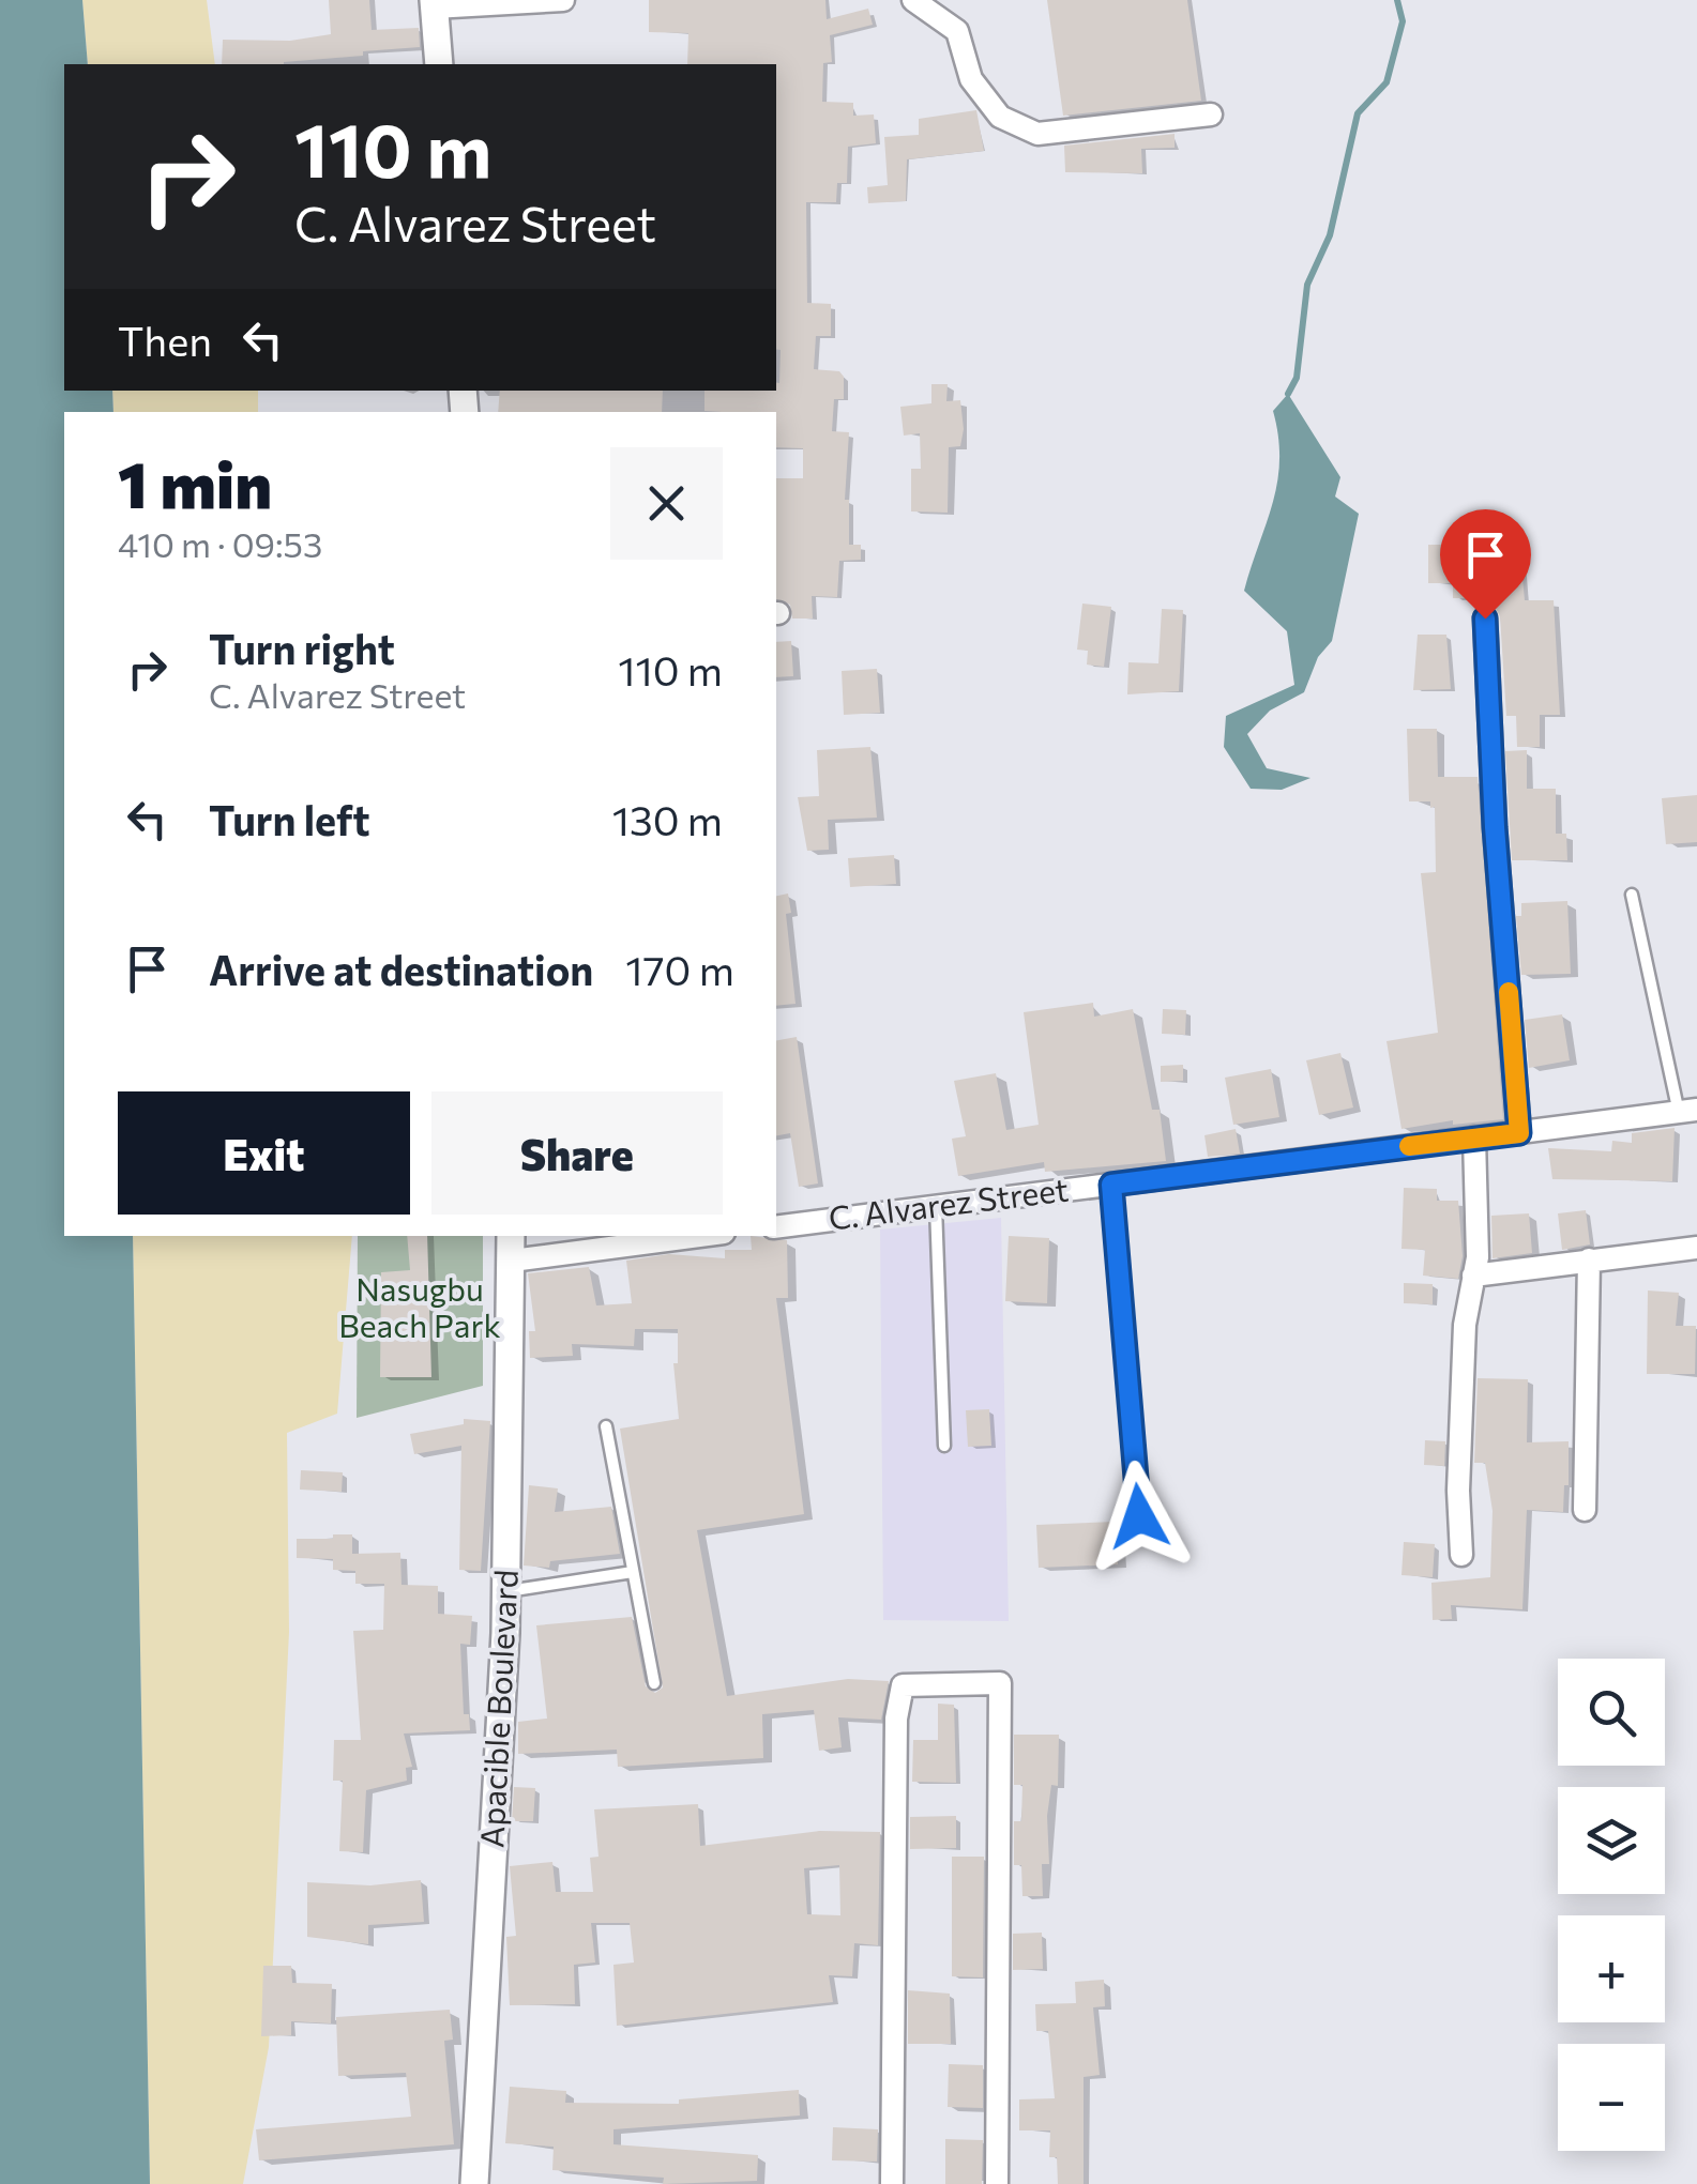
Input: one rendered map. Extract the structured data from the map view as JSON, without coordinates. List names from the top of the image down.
{
  "streets": {
    "street": ["C. Alvarez Street", "Apacible Boulevard"]
  },
  "parks": ["Nasugbu Beach Park"],
  "page": {
    "turn": ["110 m", "C. Alvarez Street"],
    "then": "Then",
    "heading": ["1 min", "410 m · 09:53"],
    "list": [
      {
        "name": "Turn right",
        "note": "C. Alvarez Street",
        "value": "110 m"
      },
      {
        "name": "Turn left",
        "value": "130 m"
      },
      {
        "name": "Arrive at destination",
        "value": "170 m"
      }
    ],
    "buttons": ["Exit", "Share"],
    "map_buttons": ["+", "−"]
  }
}
